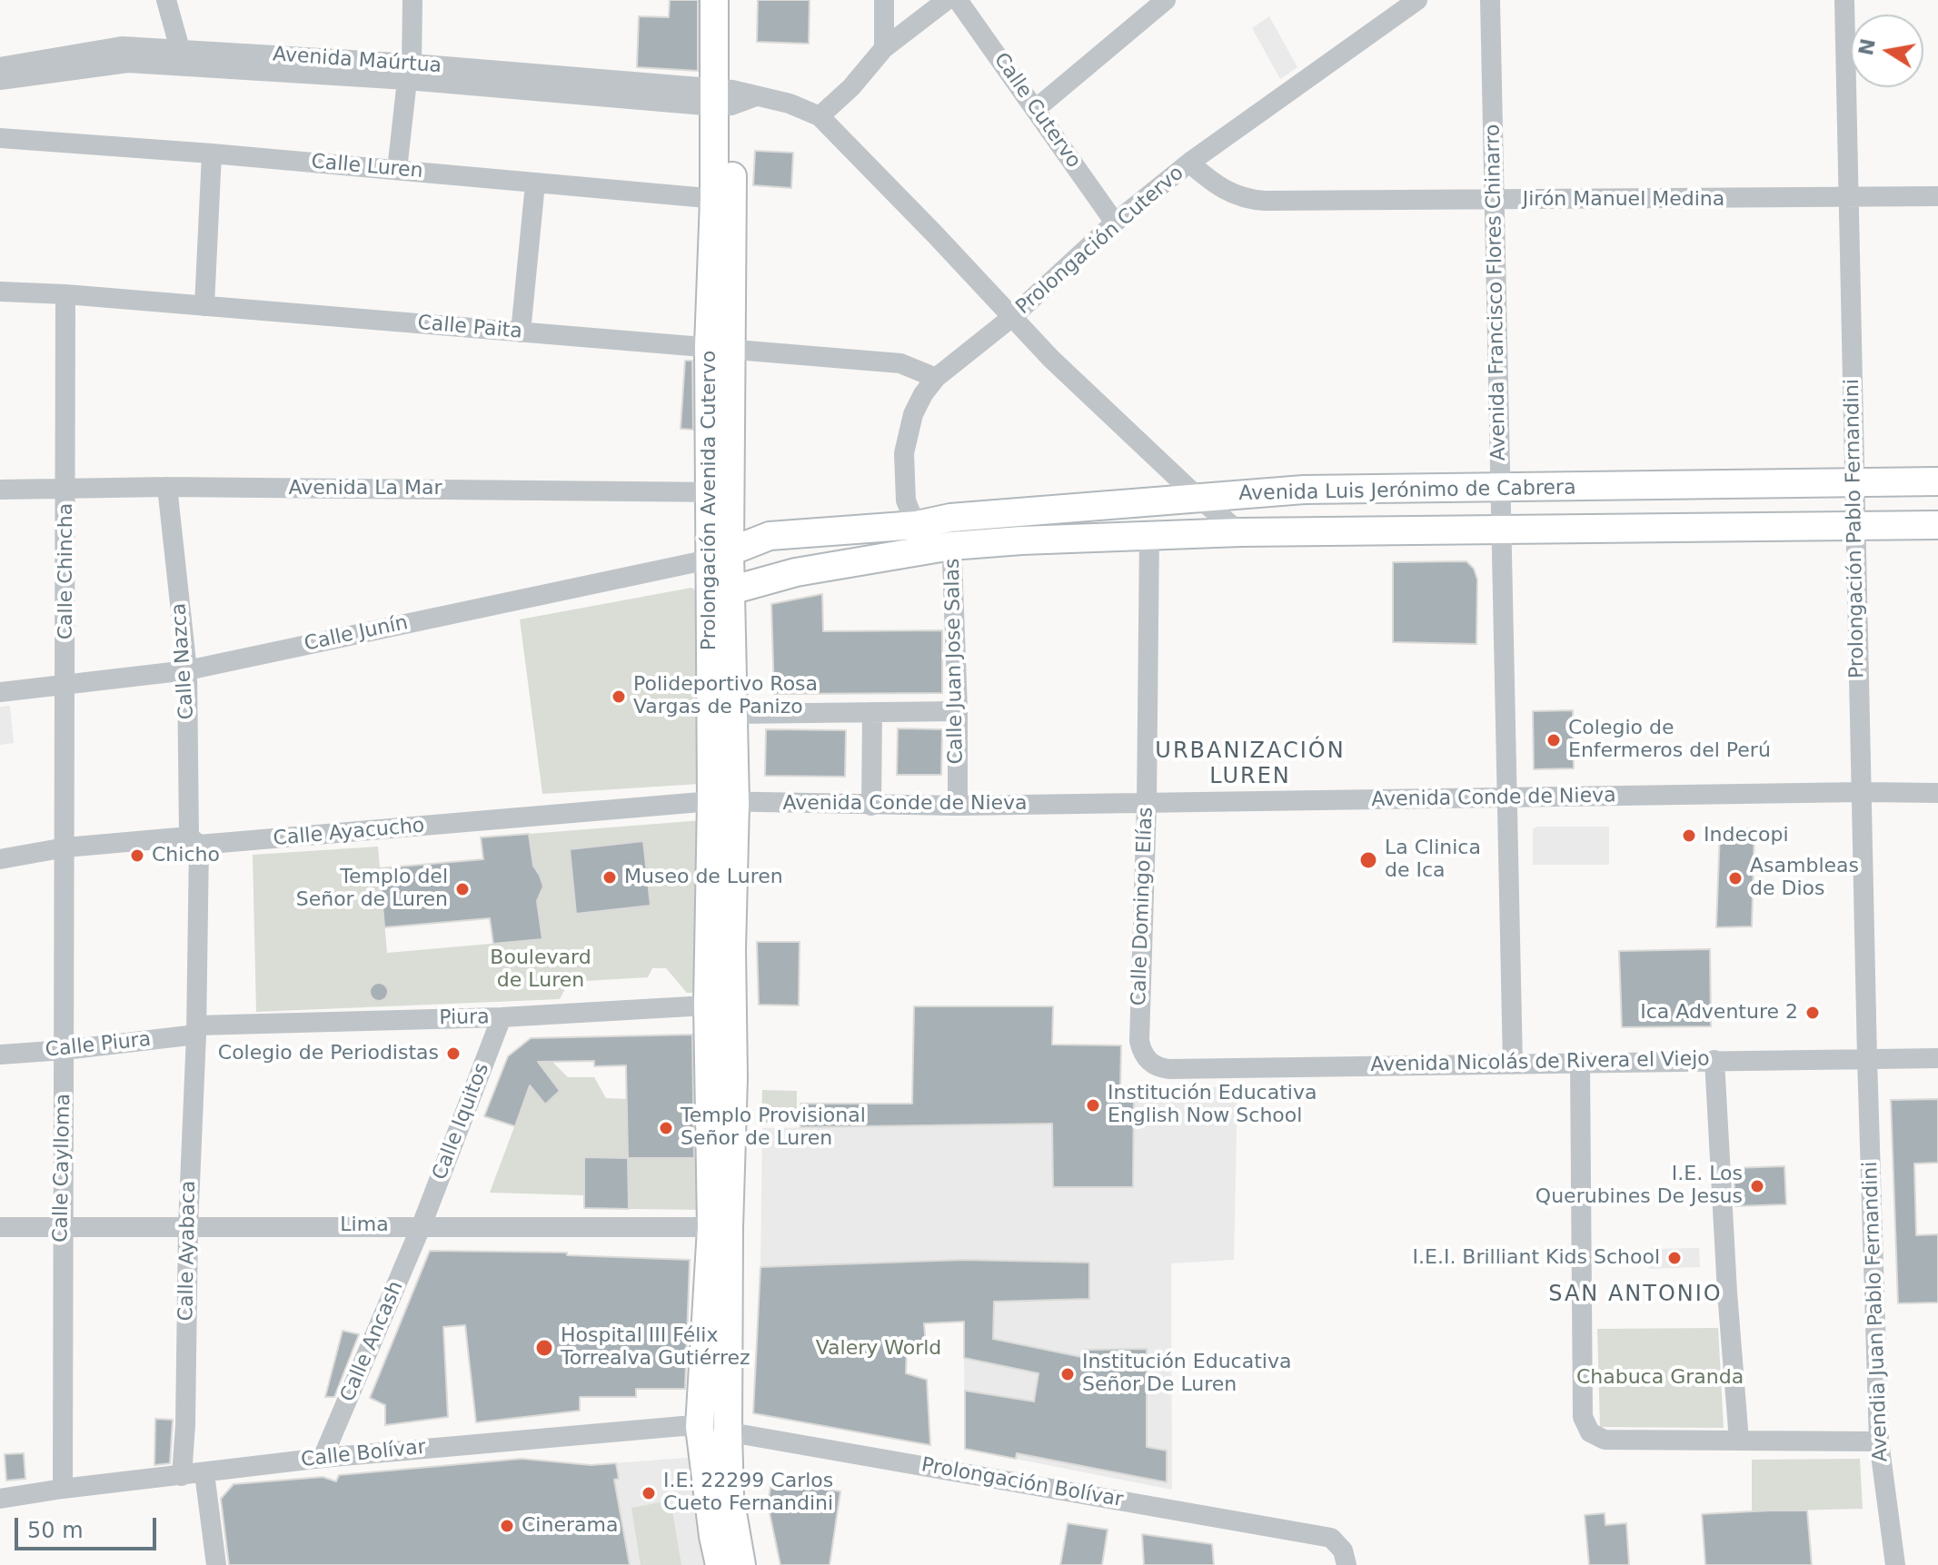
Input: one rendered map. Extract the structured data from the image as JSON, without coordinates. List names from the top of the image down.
{
  "streets": {
    "street": [
      "Avenida Maúrtua",
      "Calle Cutervo",
      "Calle Luren",
      "Jirón Manuel Medina",
      "Prolongación Cutervo",
      "Avenida Francisco Flores Chinarro",
      "Calle Paita",
      "Avenida La Mar",
      "Avenida Luis Jerónimo de Cabrera",
      "Prolongación Avenida Cutervo",
      "Prolongación Pablo Fernandini",
      "Calle Chincha",
      "Calle Junín",
      "Calle Nazca",
      "Calle Juan Jose Salas",
      "Avenida Conde de Nieva",
      "Calle Ayacucho",
      "Calle Domingo Elías",
      "Piura",
      "Calle Piura",
      "Avenida Nicolás de Rivera el Viejo",
      "Calle Iquitos",
      "Calle Caylloma",
      "Lima",
      "Calle Ayabaca",
      "Avendia Juan Pablo Fernandini",
      "Calle Ancash",
      "Calle Bolívar",
      "Prolongación Bolívar"
    ]
  },
  "crossings": [
    ["Avenida Maúrtua", "Prolongación Avenida Cutervo"],
    ["Calle Cutervo", "Prolongación Cutervo"],
    ["Calle Luren", "Prolongación Avenida Cutervo"],
    ["Jirón Manuel Medina", "Prolongación Cutervo"],
    ["Jirón Manuel Medina", "Avenida Francisco Flores Chinarro"],
    ["Jirón Manuel Medina", "Prolongación Pablo Fernandini"],
    ["Prolongación Cutervo", "Calle Paita"],
    ["Prolongación Cutervo", "Avenida Luis Jerónimo de Cabrera"],
    ["Avenida Francisco Flores Chinarro", "Avenida Luis Jerónimo de Cabrera"],
    ["Avenida Francisco Flores Chinarro", "Avenida Conde de Nieva"],
    ["Avenida Francisco Flores Chinarro", "Avenida Nicolás de Rivera el Viejo"],
    ["Calle Paita", "Prolongación Avenida Cutervo"],
    ["Calle Paita", "Calle Chincha"],
    ["Avenida La Mar", "Prolongación Avenida Cutervo"],
    ["Avenida La Mar", "Calle Chincha"],
    ["Avenida La Mar", "Calle Nazca"],
    ["Avenida Luis Jerónimo de Cabrera", "Prolongación Avenida Cutervo"],
    ["Avenida Luis Jerónimo de Cabrera", "Prolongación Pablo Fernandini"],
    ["Avenida Luis Jerónimo de Cabrera", "Calle Junín"],
    ["Avenida Luis Jerónimo de Cabrera", "Calle Juan Jose Salas"],
    ["Avenida Luis Jerónimo de Cabrera", "Calle Domingo Elías"],
    ["Prolongación Avenida Cutervo", "Calle Junín"],
    ["Prolongación Avenida Cutervo", "Avenida Conde de Nieva"],
    ["Prolongación Avenida Cutervo", "Calle Ayacucho"],
    ["Prolongación Avenida Cutervo", "Piura"],
    ["Prolongación Avenida Cutervo", "Lima"],
    ["Prolongación Avenida Cutervo", "Calle Bolívar"],
    ["Prolongación Avenida Cutervo", "Prolongación Bolívar"],
    ["Prolongación Pablo Fernandini", "Avenida Conde de Nieva"],
    ["Prolongación Pablo Fernandini", "Avenida Nicolás de Rivera el Viejo"],
    ["Prolongación Pablo Fernandini", "Avendia Juan Pablo Fernandini"],
    ["Calle Chincha", "Calle Junín"],
    ["Calle Chincha", "Calle Ayacucho"],
    ["Calle Chincha", "Calle Caylloma"],
    ["Calle Junín", "Calle Nazca"],
    ["Calle Nazca", "Calle Ayacucho"],
    ["Calle Nazca", "Piura"],
    ["Calle Nazca", "Calle Piura"],
    ["Calle Nazca", "Calle Ayabaca"],
    ["Calle Juan Jose Salas", "Avenida Conde de Nieva"],
    ["Avenida Conde de Nieva", "Calle Ayacucho"],
    ["Avenida Conde de Nieva", "Calle Domingo Elías"],
    ["Calle Ayacucho", "Calle Caylloma"],
    ["Calle Domingo Elías", "Avenida Nicolás de Rivera el Viejo"],
    ["Piura", "Calle Piura"],
    ["Piura", "Calle Iquitos"],
    ["Piura", "Calle Ayabaca"],
    ["Calle Piura", "Calle Caylloma"],
    ["Calle Piura", "Calle Ayabaca"],
    ["Avenida Nicolás de Rivera el Viejo", "Avendia Juan Pablo Fernandini"],
    ["Calle Iquitos", "Lima"],
    ["Calle Iquitos", "Calle Ancash"],
    ["Calle Caylloma", "Lima"],
    ["Calle Caylloma", "Calle Bolívar"],
    ["Lima", "Calle Ayabaca"],
    ["Lima", "Calle Ancash"],
    ["Calle Ayabaca", "Calle Bolívar"],
    ["Calle Ancash", "Calle Bolívar"],
    ["Calle Bolívar", "Prolongación Bolívar"]
  ],
  "districts": ["URBANIZACIÓN LUREN", "SAN ANTONIO"],
  "parks": ["Boulevard de Luren", "Valery World", "Chabuca Granda"],
  "places": [
    "Polideportivo Rosa Vargas de Panizo",
    "Colegio de Enfermeros del Perú",
    "Indecopi",
    "Chicho",
    "La Clinica de Ica",
    "Museo de Luren",
    "Asambleas de Dios",
    "Templo del Señor de Luren",
    "Ica Adventure 2",
    "Colegio de Periodistas",
    "Institución Educativa English Now School",
    "Templo Provisional Señor de Luren",
    "I.E. Los Querubines De Jesus",
    "I.E.I. Brilliant Kids School",
    "Hospital III Félix Torrealva Gutiérrez",
    "Institución Educativa Señor De Luren",
    "I.E. 22299 Carlos Cueto Fernandini",
    "Cinerama"
  ],
  "scale_bar": "50 m",
  "north": "left"
}
